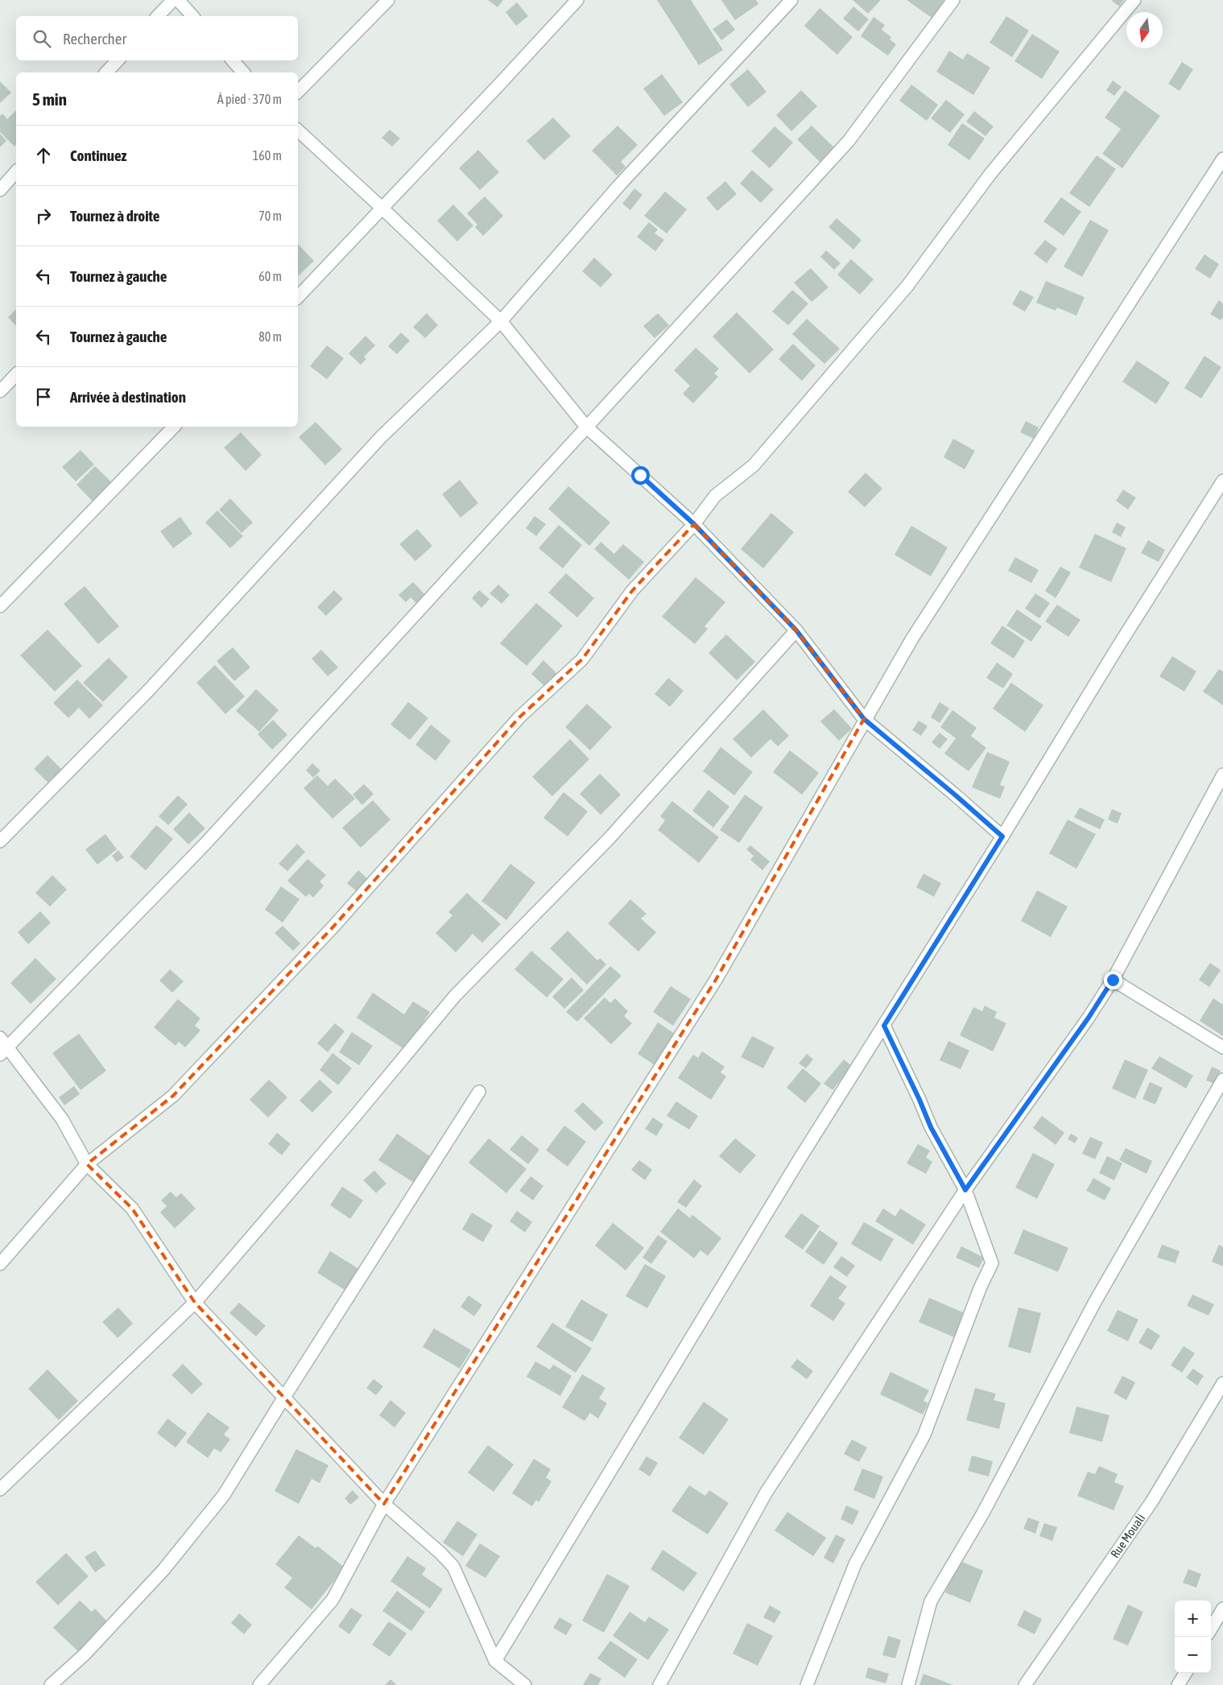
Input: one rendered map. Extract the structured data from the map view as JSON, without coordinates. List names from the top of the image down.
{
  "streets": {
    "street": ["Rue Mouali"]
  },
  "north": "bottom",
  "page": {
    "search": "Rechercher",
    "heading": ["5 min", "À pied · 370 m"],
    "list": [
      ["Continuez", "160 m"],
      ["Tournez à droite", "70 m"],
      ["Tournez à gauche", "60 m"],
      ["Tournez à gauche", "80 m"],
      "Arrivée à destination"
    ],
    "map_buttons": ["+", "−"]
  }
}
